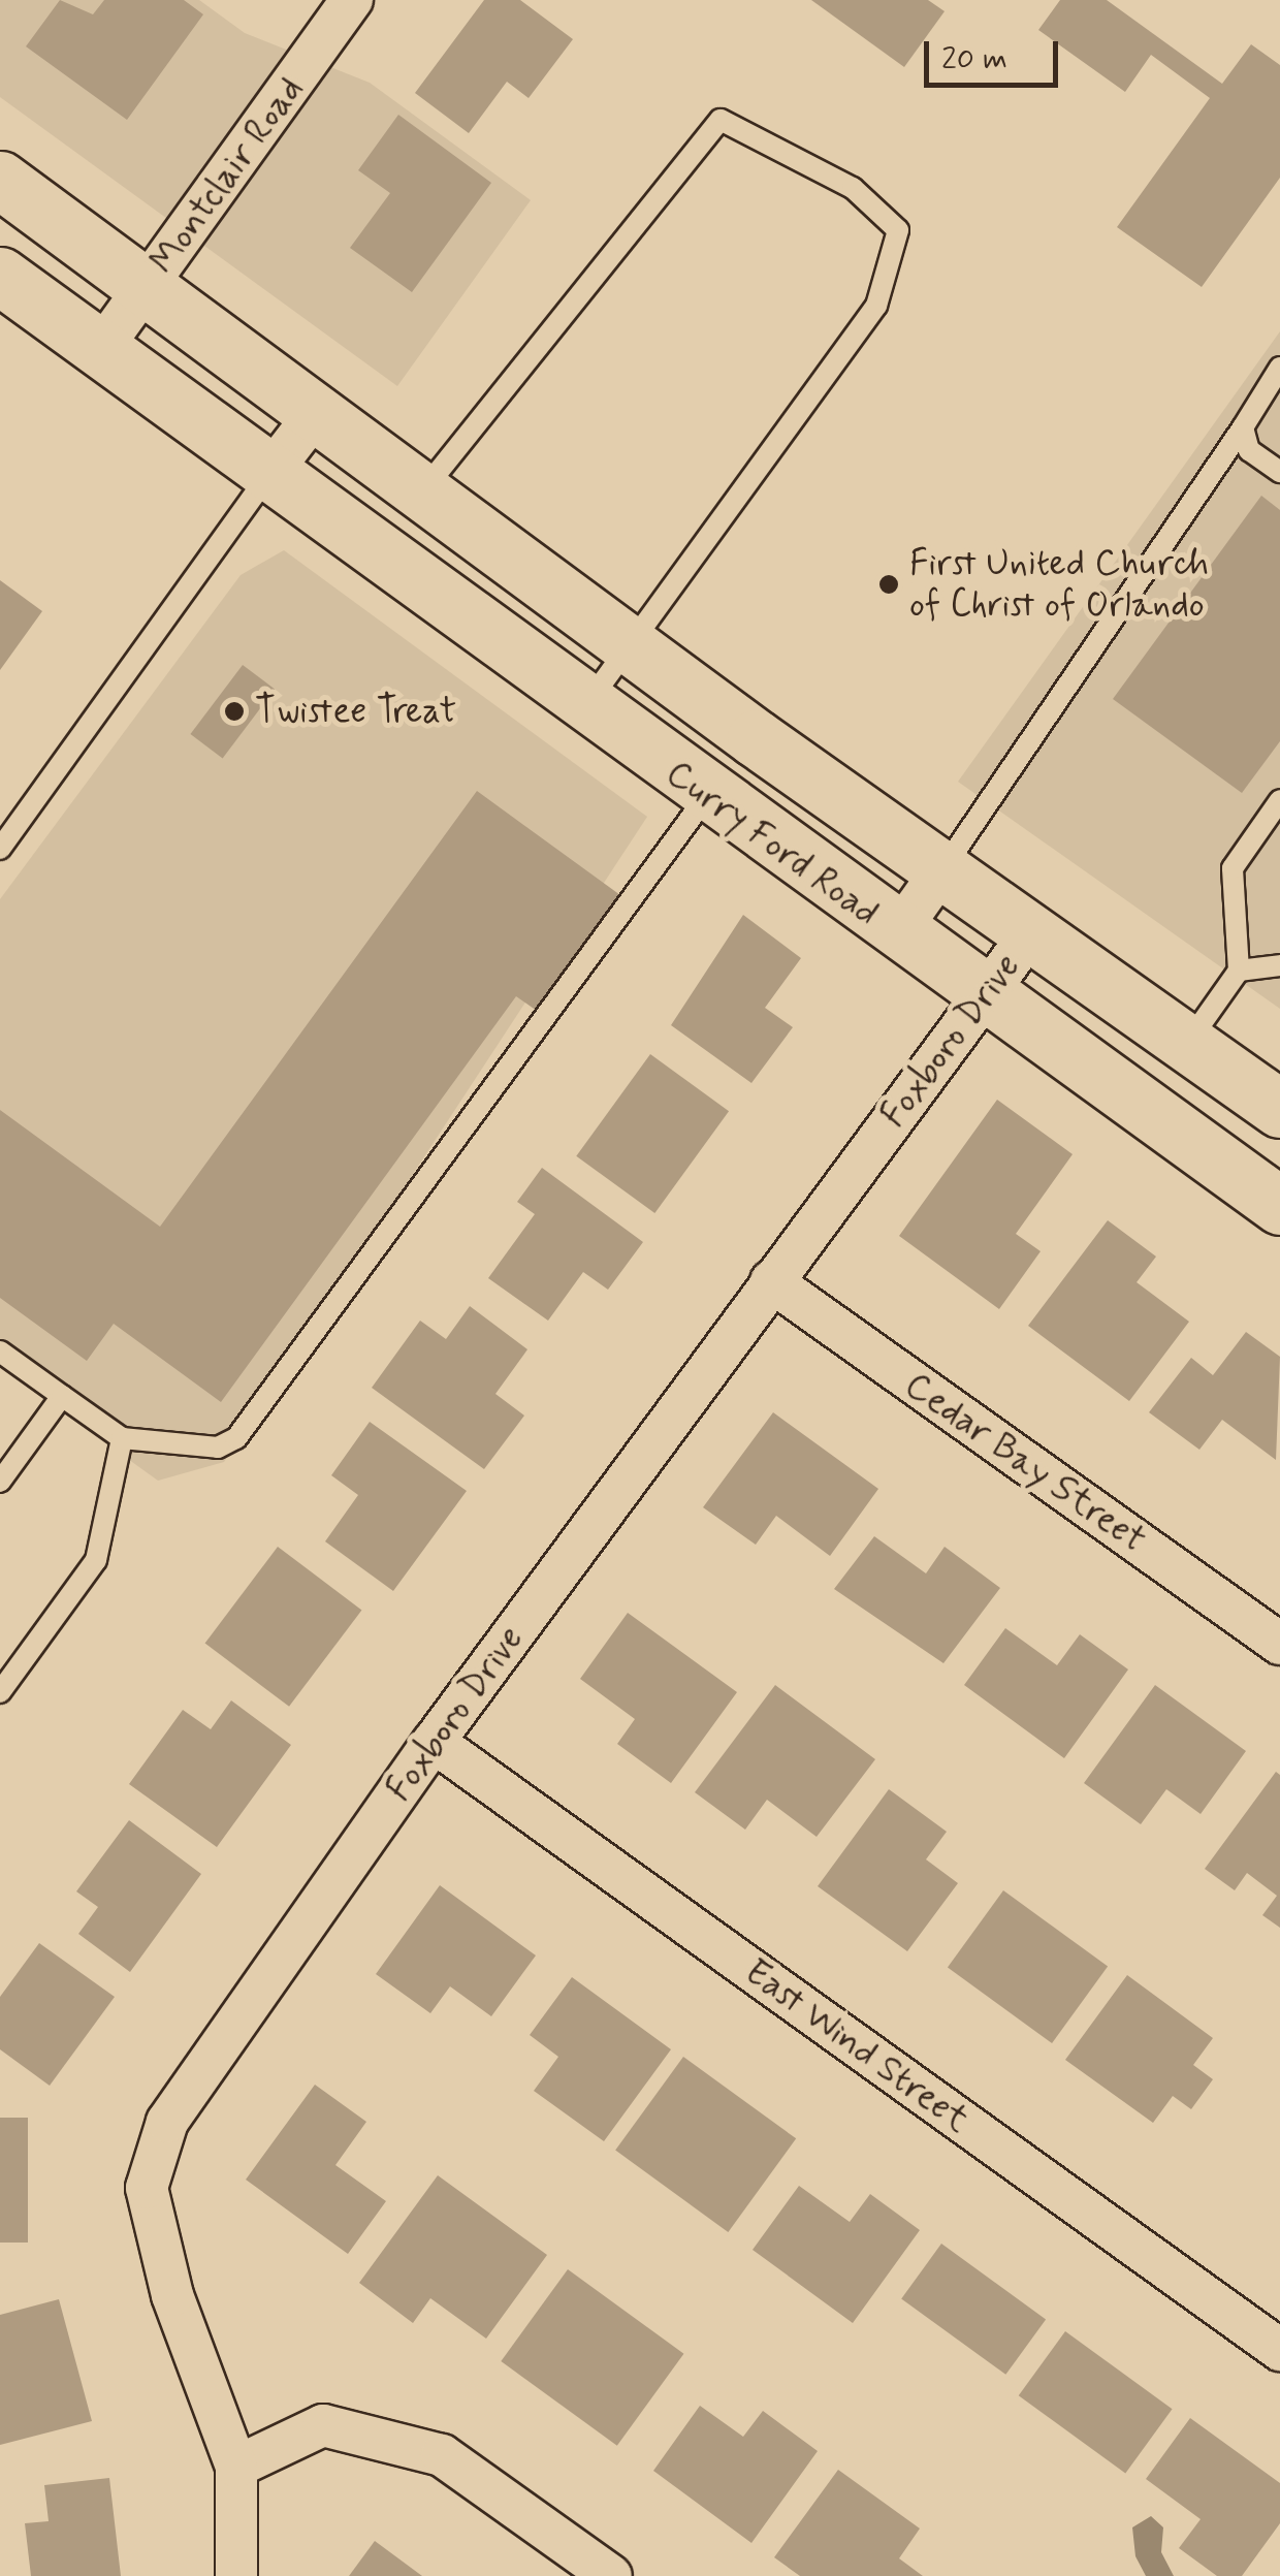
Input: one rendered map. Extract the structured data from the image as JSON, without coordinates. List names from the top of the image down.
{
  "streets": {
    "main road": ["Curry Ford Road"],
    "street": [
      "Montclair Road",
      "Foxboro Drive",
      "Cedar Bay Street",
      "East Wind Street"
    ]
  },
  "crossings": [
    ["Montclair Road", "Curry Ford Road"],
    ["Curry Ford Road", "Foxboro Drive"],
    ["Foxboro Drive", "Cedar Bay Street"],
    ["Foxboro Drive", "East Wind Street"]
  ],
  "places": ["First United Church of Christ of Orlando", "Twistee Treat"],
  "scale_bar": "20 m"
}
